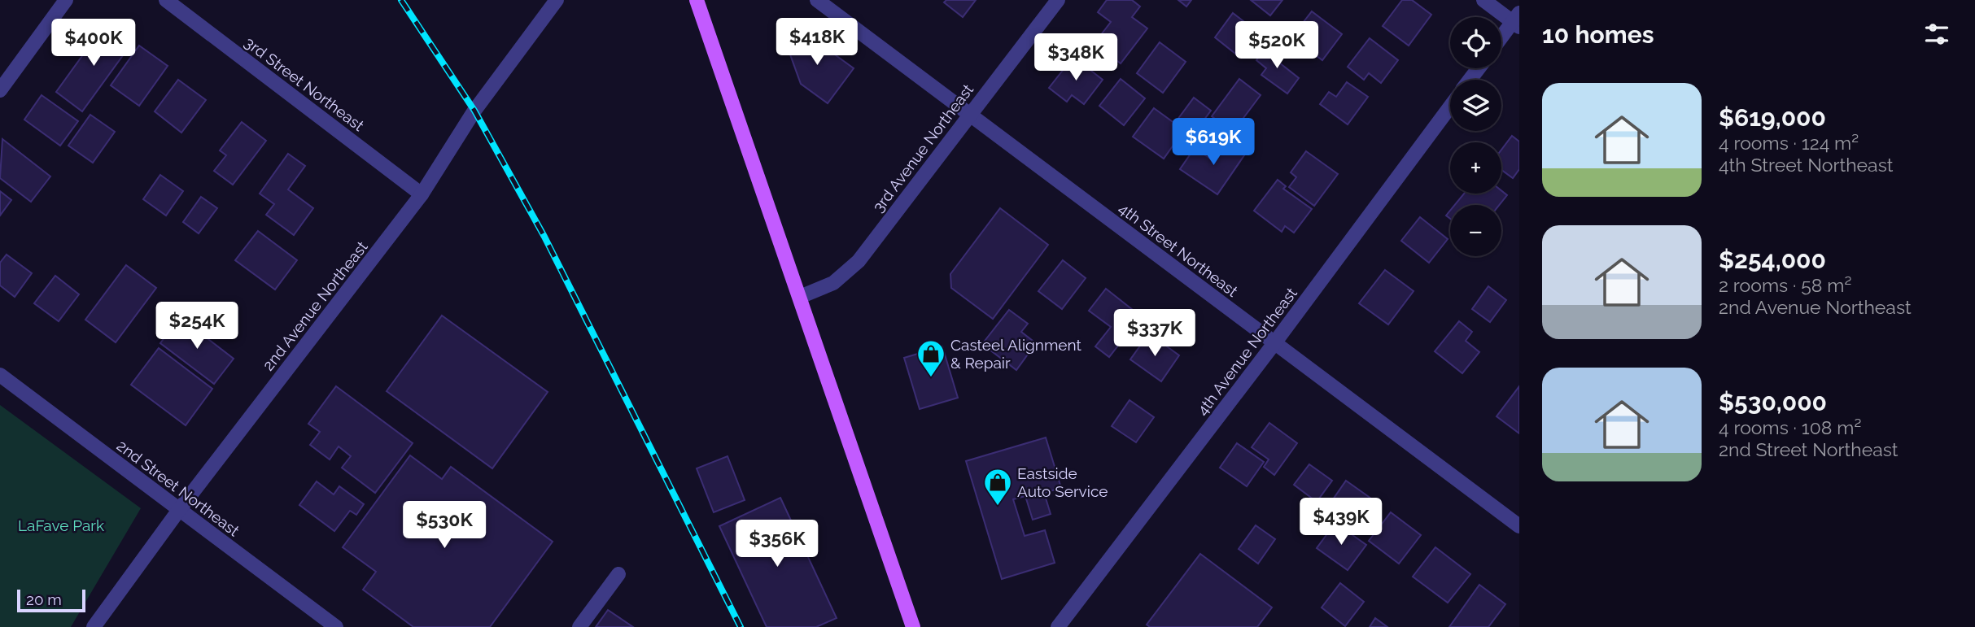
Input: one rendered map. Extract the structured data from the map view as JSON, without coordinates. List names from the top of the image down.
{
  "streets": {
    "street": [
      "3rd Street Northeast",
      "3rd Avenue Northeast",
      "4th Street Northeast",
      "2nd Avenue Northeast",
      "4th Avenue Northeast",
      "2nd Street Northeast"
    ]
  },
  "crossings": [
    ["3rd Street Northeast", "2nd Avenue Northeast"],
    ["3rd Avenue Northeast", "4th Street Northeast"],
    ["4th Street Northeast", "4th Avenue Northeast"],
    ["2nd Avenue Northeast", "2nd Street Northeast"]
  ],
  "parks": ["LaFave Park"],
  "places": {
    "shop": ["Casteel Alignment & Repair", "Eastside Auto Service"]
  },
  "scale_bar": "20 m",
  "page": {
    "heading": "10 homes",
    "map_buttons": ["+", "−"],
    "price": [
      "$418K",
      "$400K",
      "$520K",
      "$348K",
      "$619K",
      "$254K",
      "$337K",
      "$439K",
      "$530K",
      "$356K"
    ],
    "list": [
      {
        "name": "$619,000",
        "note": "4 rooms · 124 m² · 4th Street Northeast"
      },
      {
        "name": "$254,000",
        "note": "2 rooms · 58 m² · 2nd Avenue Northeast"
      },
      {
        "name": "$530,000",
        "note": "4 rooms · 108 m² · 2nd Street Northeast"
      }
    ],
    "scale": "20 m"
  }
}
